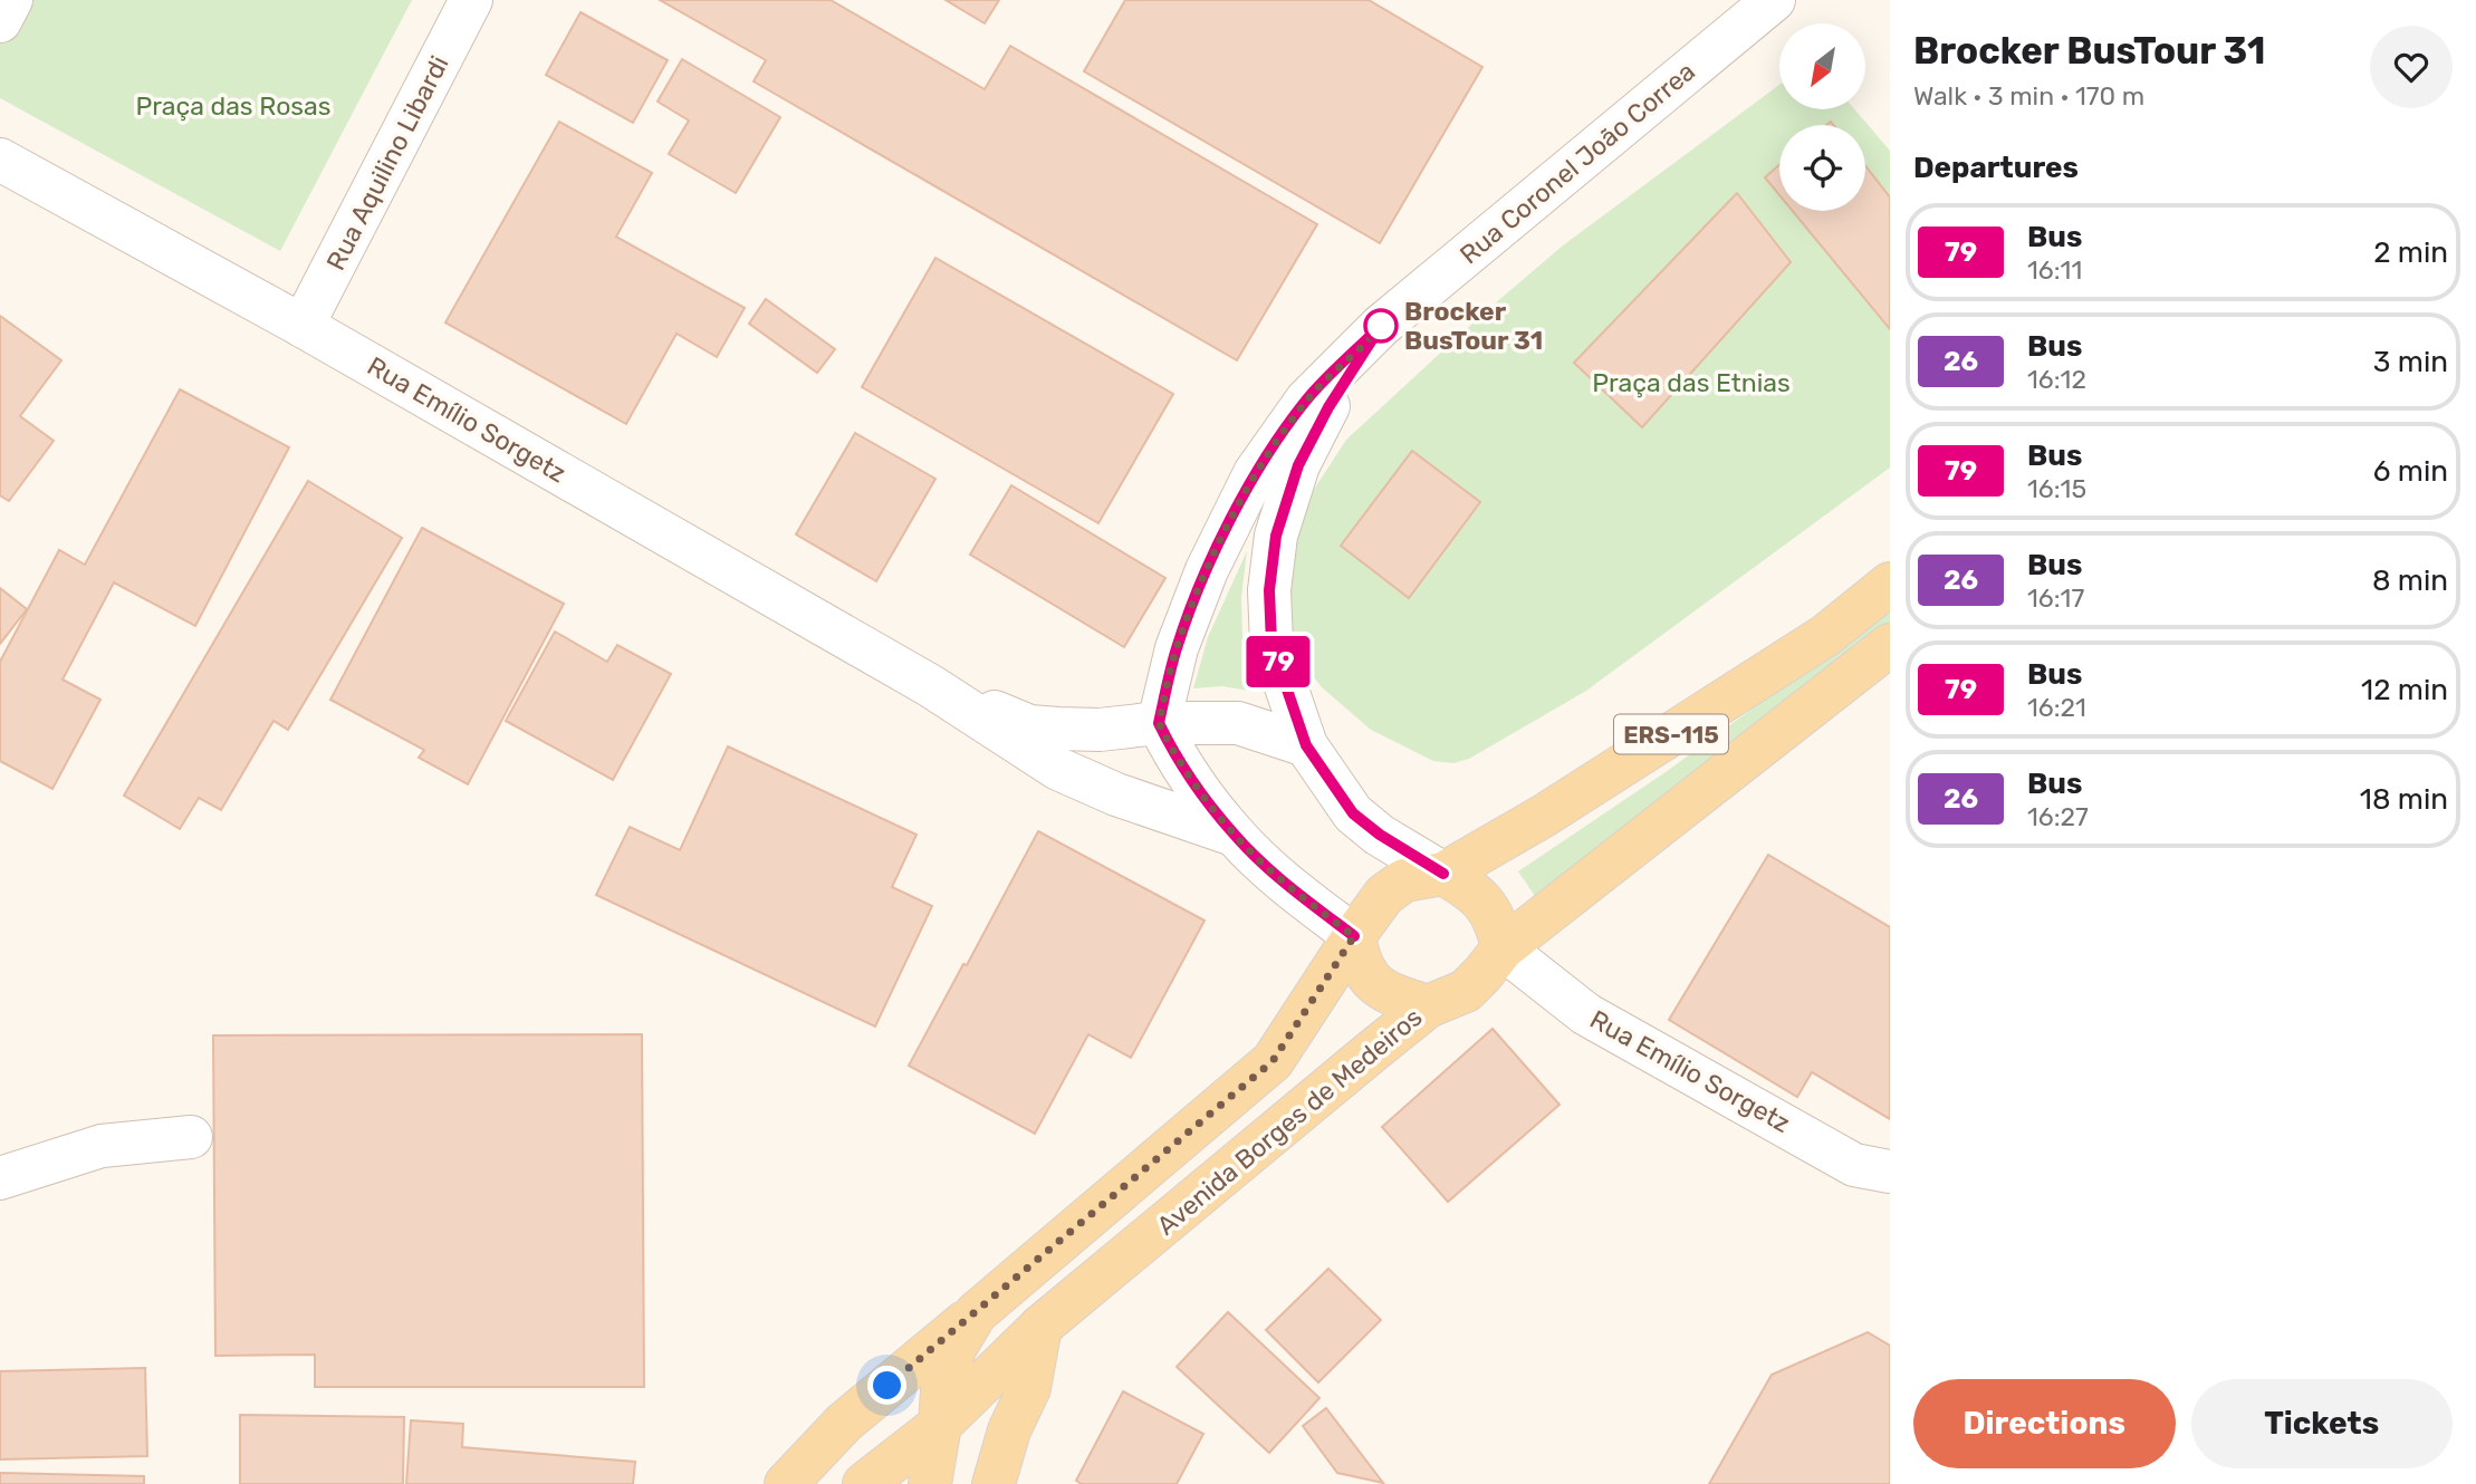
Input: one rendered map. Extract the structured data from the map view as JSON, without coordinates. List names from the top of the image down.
{
  "streets": {
    "main road": ["ERS-115", "Avenida Borges de Medeiros"],
    "street": ["Rua Aquilino Libardi", "Rua Coronel João Correa", "Rua Emílio Sorgetz"]
  },
  "crossings": [
    ["Rua Aquilino Libardi", "Rua Emílio Sorgetz"],
    ["Rua Coronel João Correa", "Rua Emílio Sorgetz"],
    ["Rua Coronel João Correa", "ERS-115"],
    ["Rua Coronel João Correa", "Avenida Borges de Medeiros"],
    ["Rua Emílio Sorgetz", "ERS-115"],
    ["Rua Emílio Sorgetz", "Avenida Borges de Medeiros"],
    ["ERS-115", "Avenida Borges de Medeiros"]
  ],
  "parks": ["Praça das Rosas", "Praça das Etnias"],
  "places": ["Brocker BusTour 31"],
  "lines": ["bus line 79"],
  "north": "bottom left",
  "page": {
    "on_map": "79",
    "heading": [
      ["Brocker BusTour 31", "Walk · 3 min · 170 m"],
      "Departures"
    ],
    "list": [
      {
        "mark": "79",
        "name": "Bus",
        "note": "16:11",
        "value": "2 min"
      },
      {
        "mark": "26",
        "name": "Bus",
        "note": "16:12",
        "value": "3 min"
      },
      {
        "mark": "79",
        "name": "Bus",
        "note": "16:15",
        "value": "6 min"
      },
      {
        "mark": "26",
        "name": "Bus",
        "note": "16:17",
        "value": "8 min"
      },
      {
        "mark": "79",
        "name": "Bus",
        "note": "16:21",
        "value": "12 min"
      },
      {
        "mark": "26",
        "name": "Bus",
        "note": "16:27",
        "value": "18 min"
      }
    ],
    "buttons": ["Directions", "Tickets"]
  }
}
